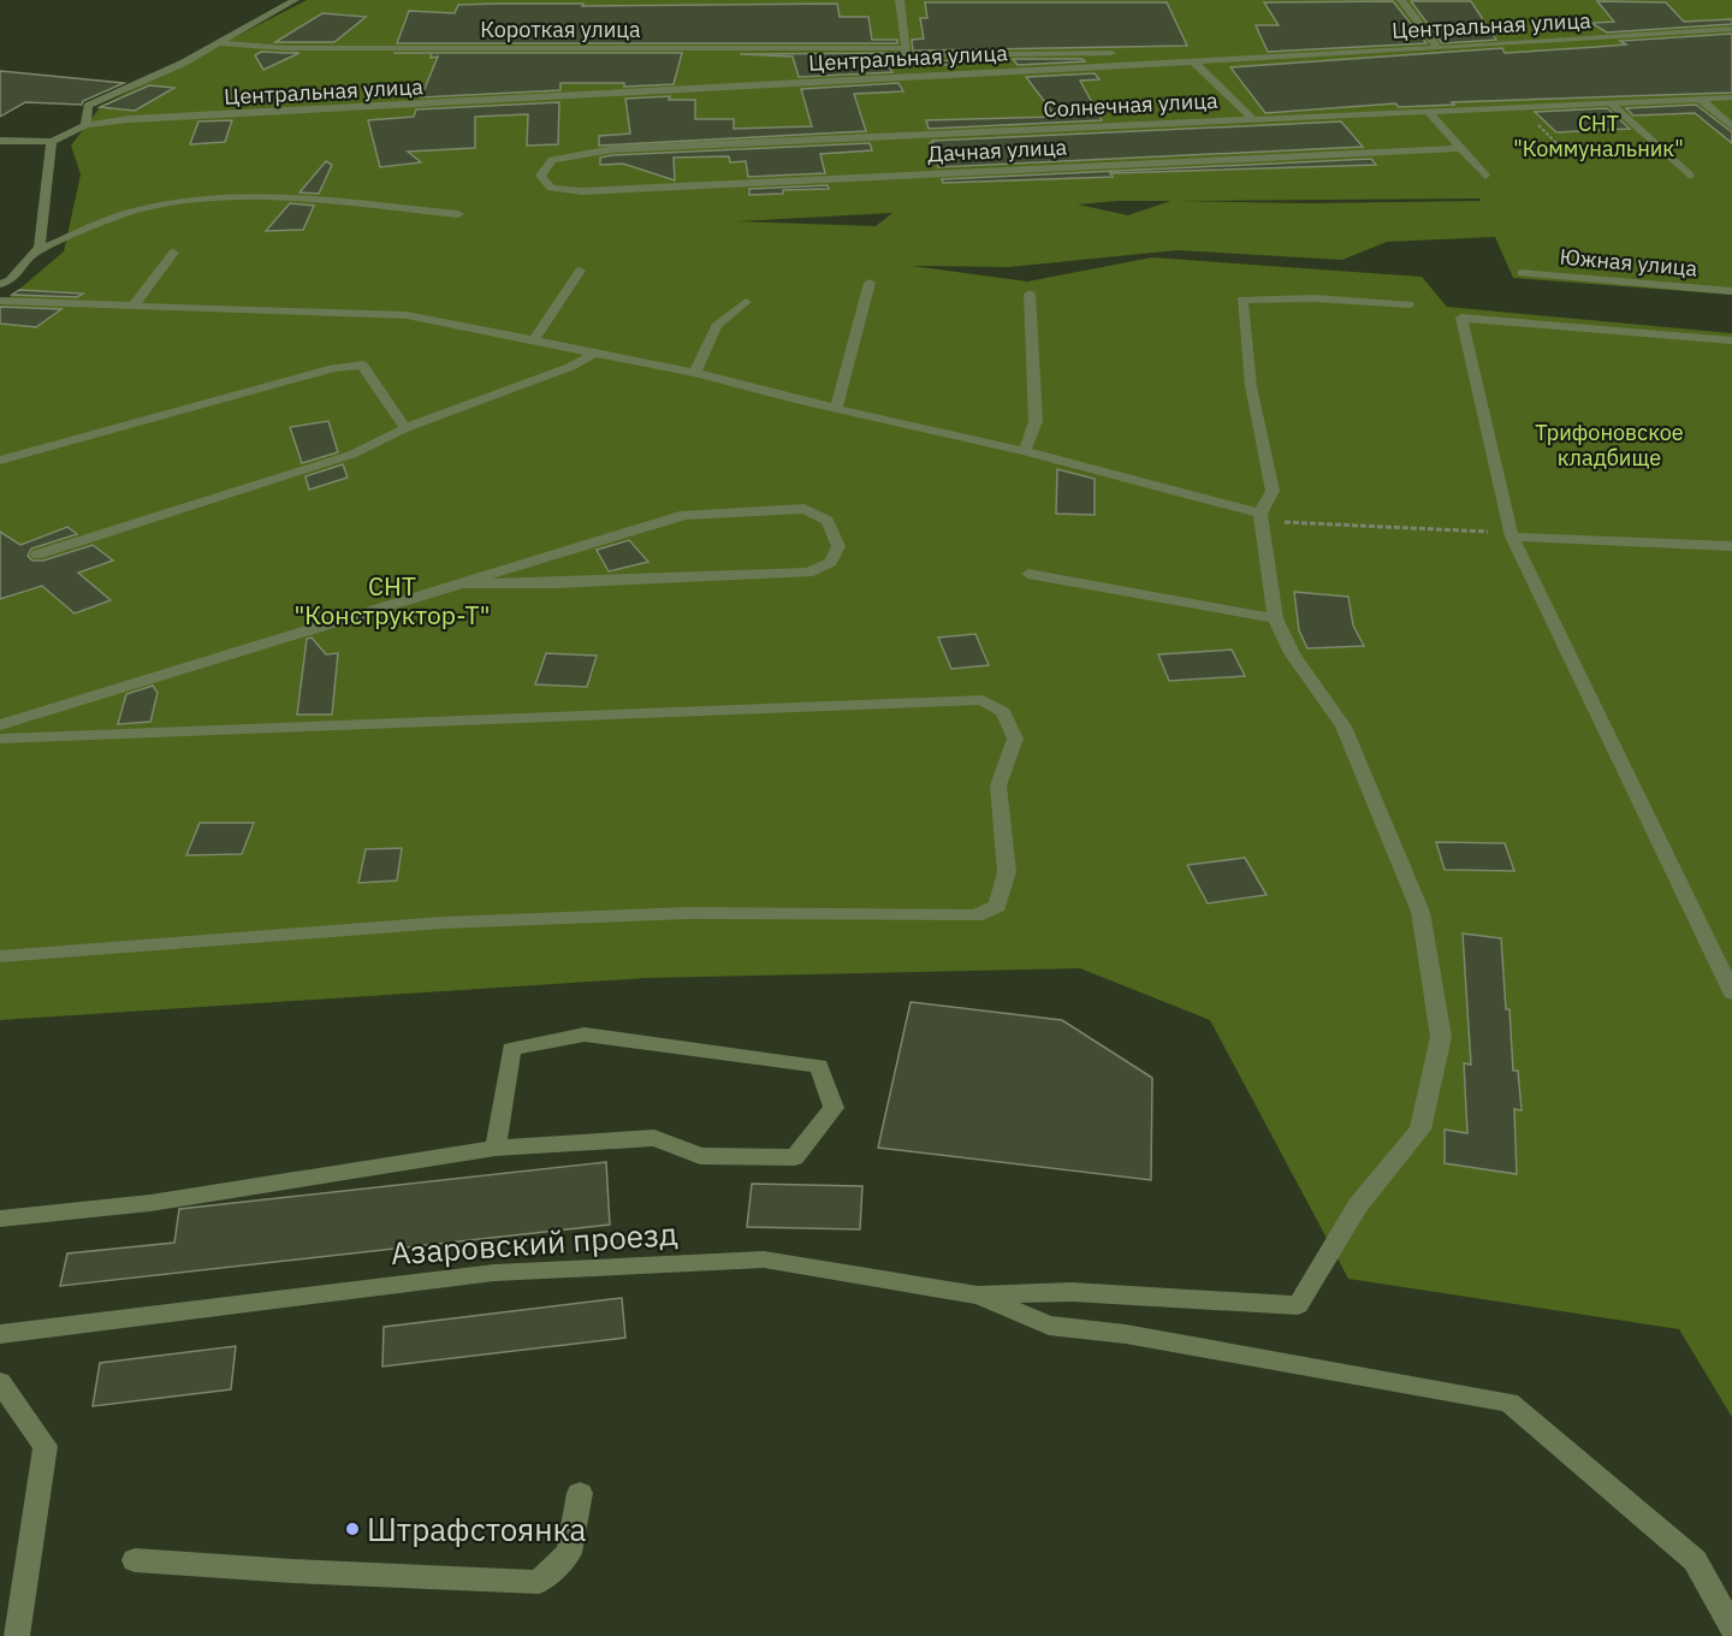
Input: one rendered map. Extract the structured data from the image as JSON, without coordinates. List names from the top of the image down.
{
  "streets": {
    "street": [
      "Центральная улица",
      "Короткая улица",
      "Солнечная улица",
      "Дачная улица",
      "Южная улица",
      "Азаровский проезд"
    ]
  },
  "crossings": [
    ["Солнечная улица", "Дачная улица"]
  ],
  "parks": ["СНТ \"Коммунальник\"", "Трифоновское кладбище", "СНТ \"Конструктор-Т\""],
  "places": ["Штрафстоянка"]
}
